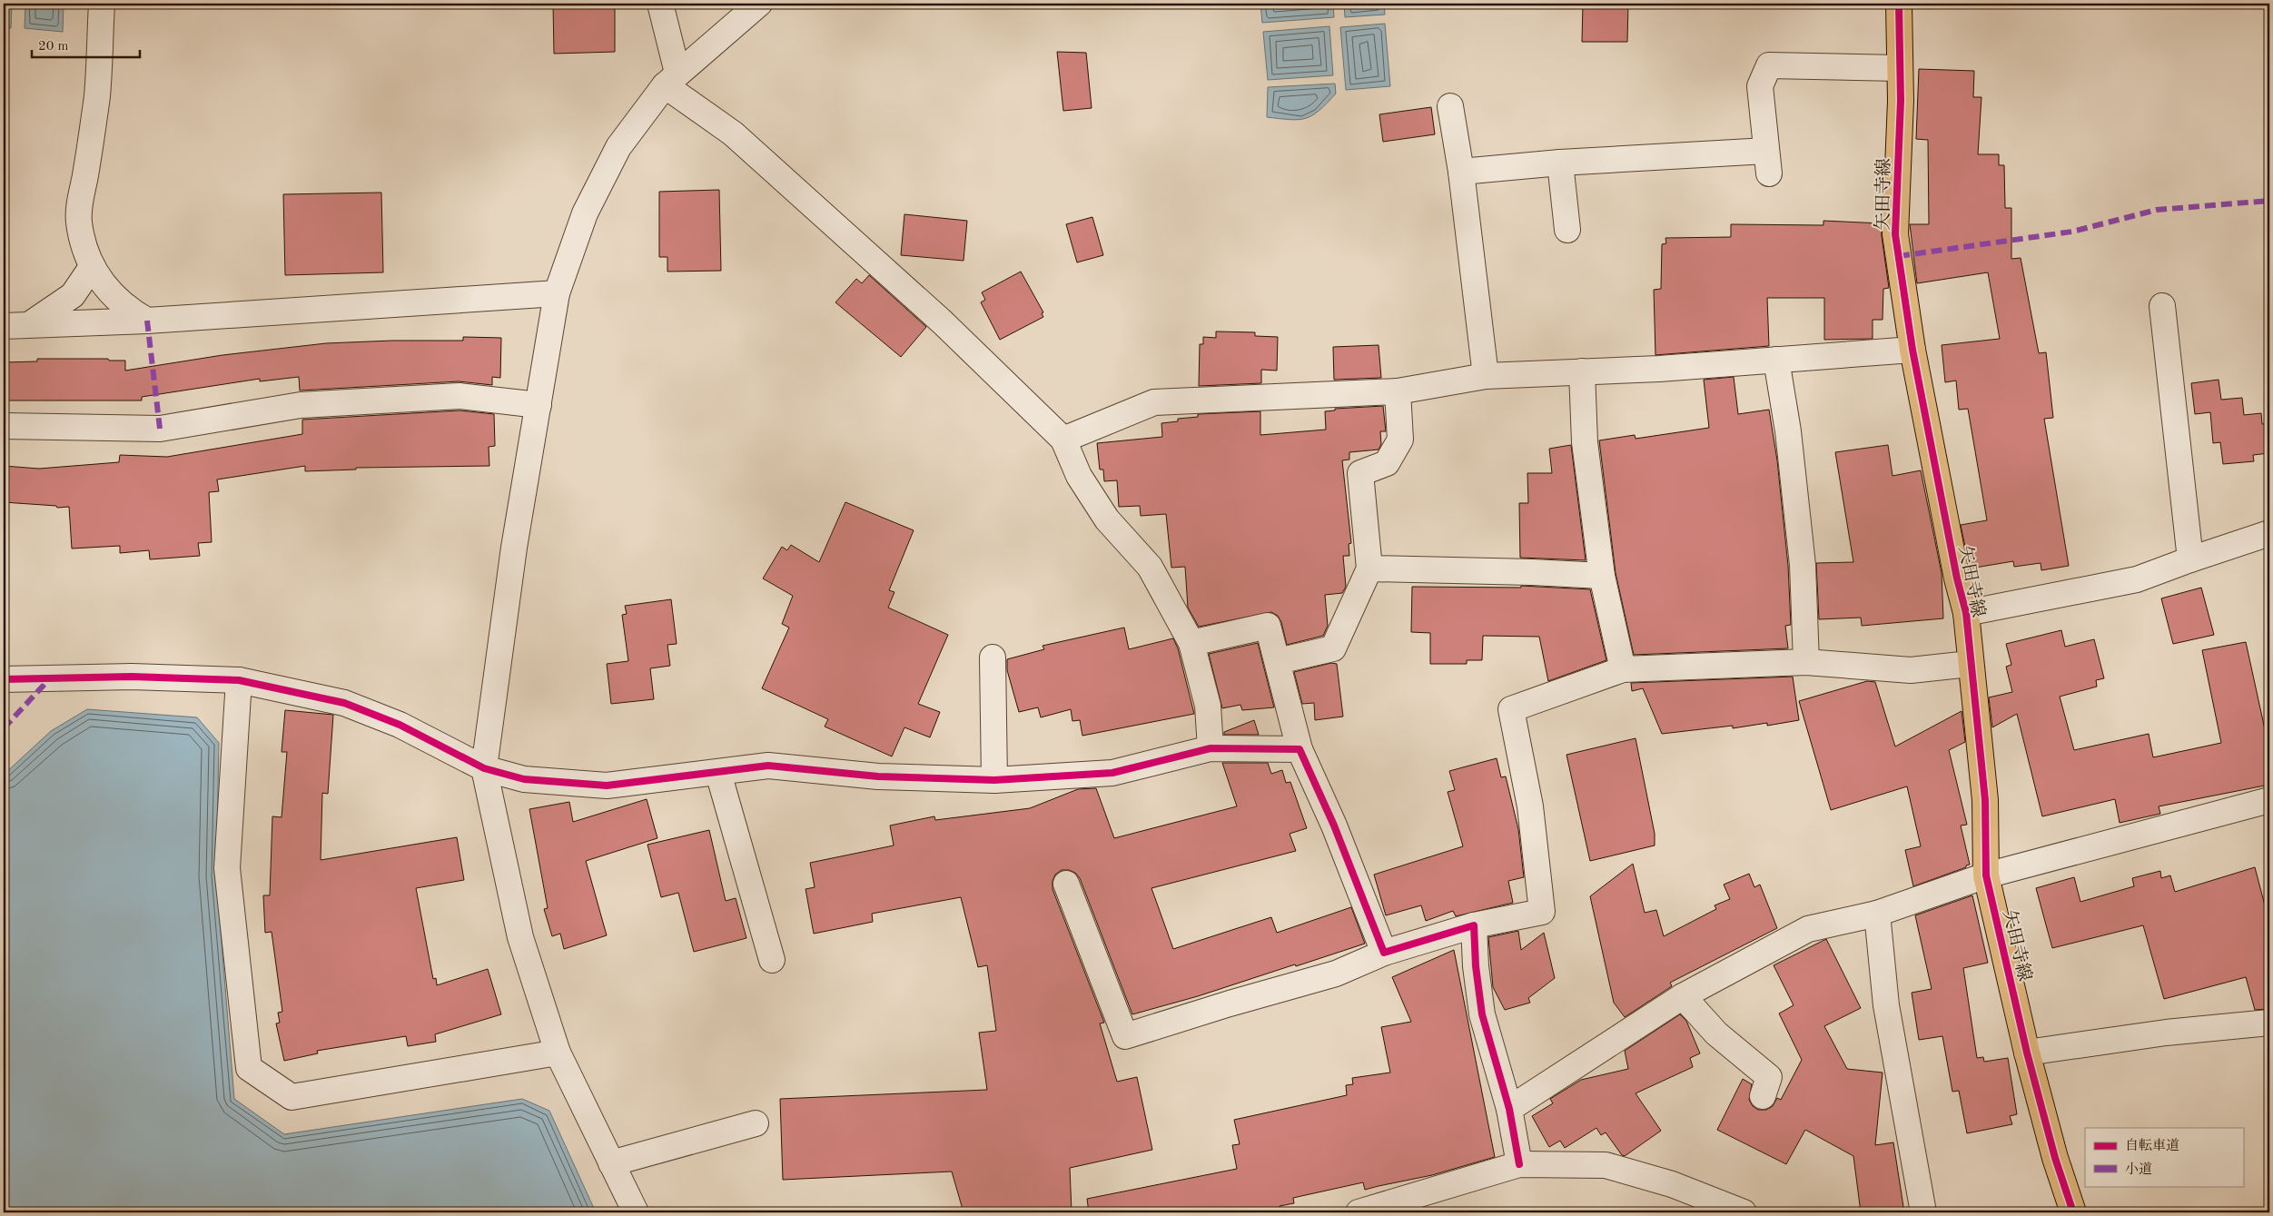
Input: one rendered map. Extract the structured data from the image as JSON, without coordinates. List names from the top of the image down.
{
  "streets": {
    "main road": ["矢田寺線"]
  },
  "legend": ["自転車道", "小道"],
  "scale_bar": "20 m"
}
